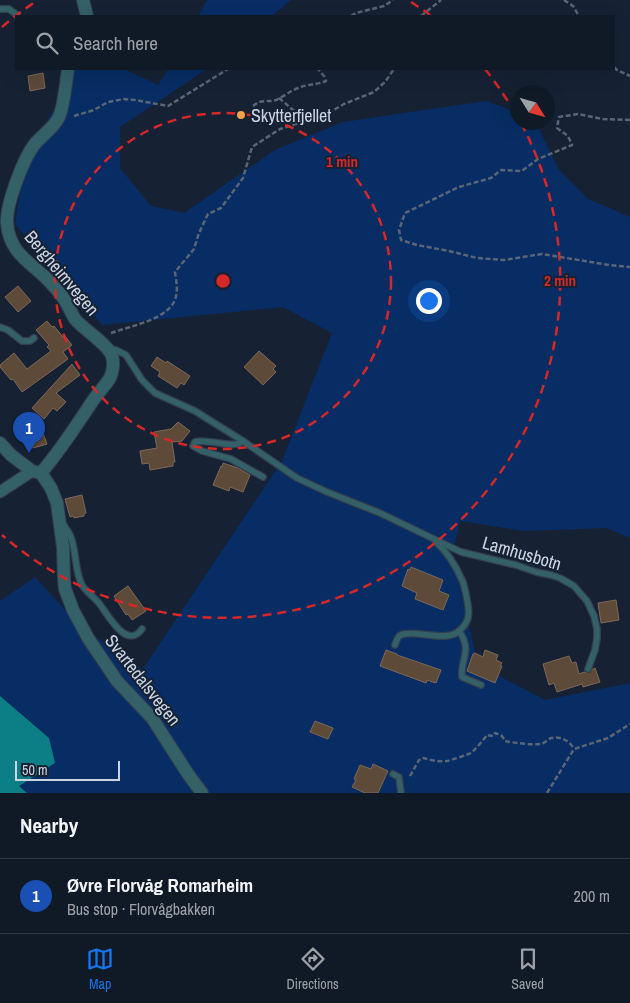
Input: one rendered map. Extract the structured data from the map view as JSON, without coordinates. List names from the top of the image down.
{
  "streets": {
    "street": ["Bergheimvegen", "Svartedalsvegen"],
    "lane": ["Lamhusbotn"]
  },
  "crossings": [
    ["Bergheimvegen", "Lamhusbotn"]
  ],
  "places": ["Skytterfjellet"],
  "scale_bar": "50 m",
  "north": "bottom right",
  "page": {
    "search": "Search here",
    "pins": "1",
    "scale": "50 m",
    "heading": "Nearby",
    "list": [
      {
        "mark": "1",
        "name": "Øvre Florvåg Romarheim",
        "note": "Bus stop · Florvågbakken",
        "value": "200 m"
      }
    ],
    "nav": ["Map", "Directions", "Saved"]
  },
  "rings": ["1 min", "2 min"]
}
